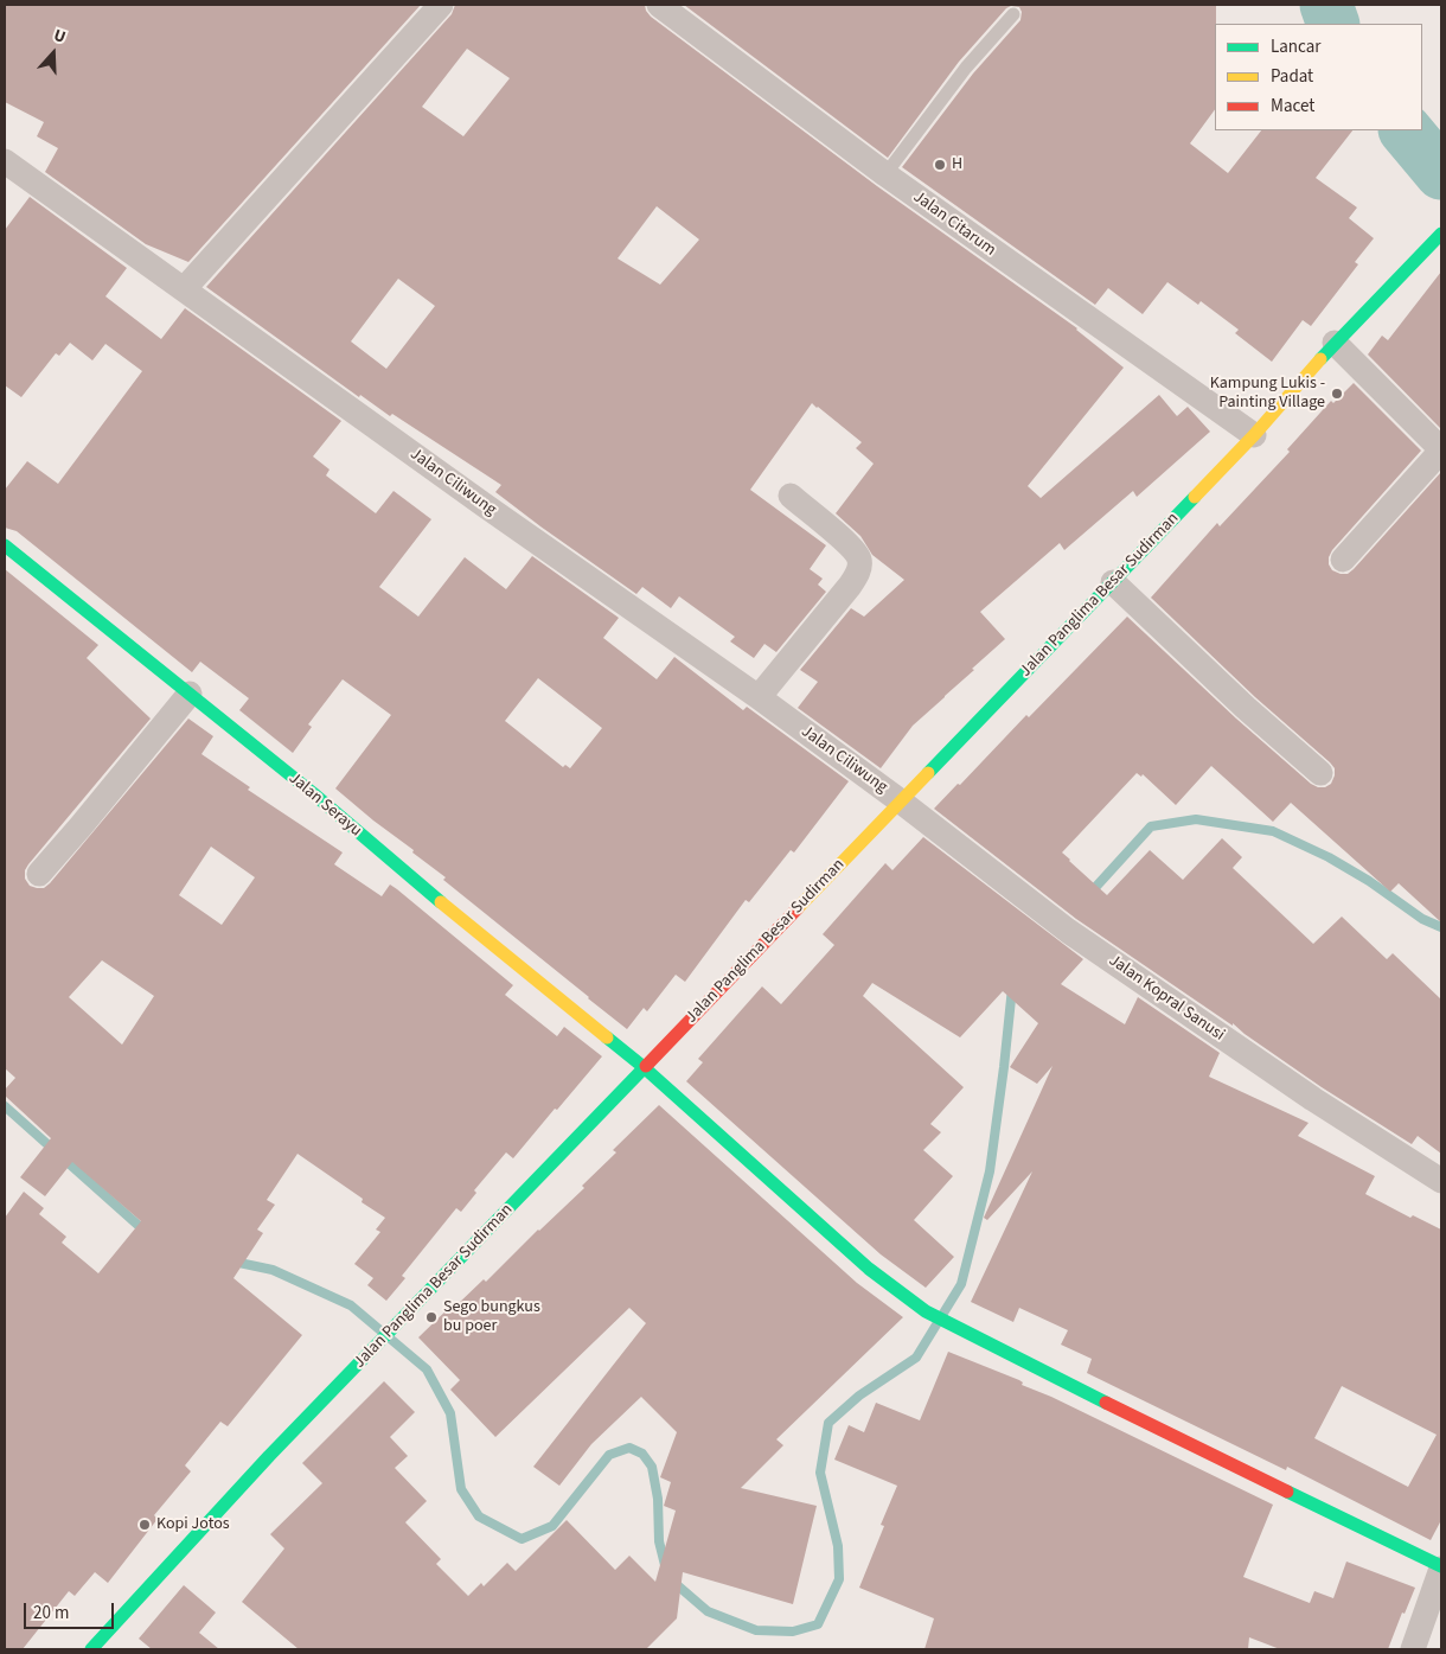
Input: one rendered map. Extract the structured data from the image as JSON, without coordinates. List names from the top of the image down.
{
  "streets": {
    "main road": ["Jalan Panglima Besar Sudirman", "Jalan Serayu"],
    "street": ["Jalan Citarum", "Jalan Ciliwung", "Jalan Kopral Sanusi"]
  },
  "crossings": [
    ["Jalan Citarum", "Jalan Panglima Besar Sudirman"],
    ["Jalan Ciliwung", "Jalan Panglima Besar Sudirman"],
    ["Jalan Ciliwung", "Jalan Kopral Sanusi"],
    ["Jalan Panglima Besar Sudirman", "Jalan Serayu"],
    ["Jalan Panglima Besar Sudirman", "Jalan Kopral Sanusi"]
  ],
  "places": [
    "H",
    "Kampung Lukis - Painting Village",
    "Sego bungkus bu poer",
    "Kopi Jotos"
  ],
  "legend": ["Lancar", "Padat", "Macet"],
  "scale_bar": "20 m",
  "north": "top"
}
